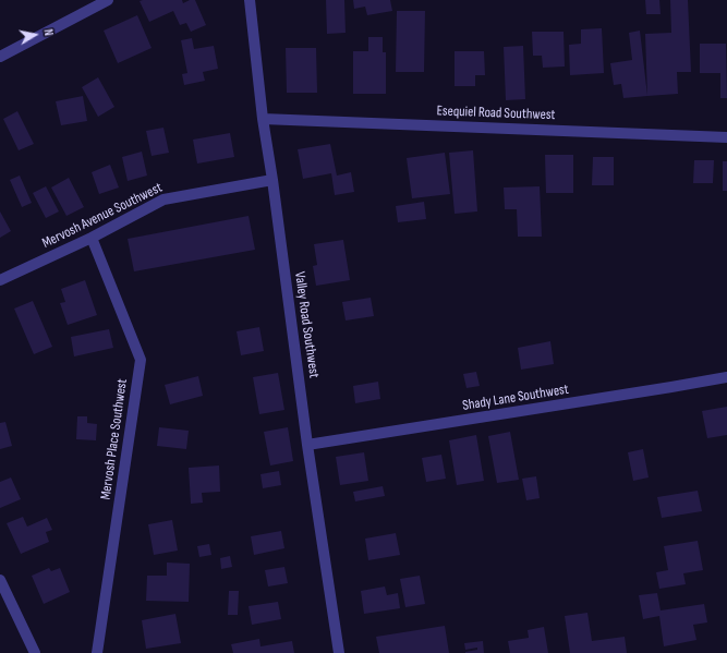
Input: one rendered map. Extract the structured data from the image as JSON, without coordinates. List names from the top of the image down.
{
  "streets": {
    "street": [
      "Esequiel Road Southwest",
      "Mervosh Avenue Southwest",
      "Valley Road Southwest",
      "Shady Lane Southwest",
      "Mervosh Place Southwest"
    ]
  },
  "crossings": [
    ["Esequiel Road Southwest", "Valley Road Southwest"],
    ["Mervosh Avenue Southwest", "Valley Road Southwest"],
    ["Mervosh Avenue Southwest", "Mervosh Place Southwest"],
    ["Valley Road Southwest", "Shady Lane Southwest"]
  ],
  "north": "right"
}
